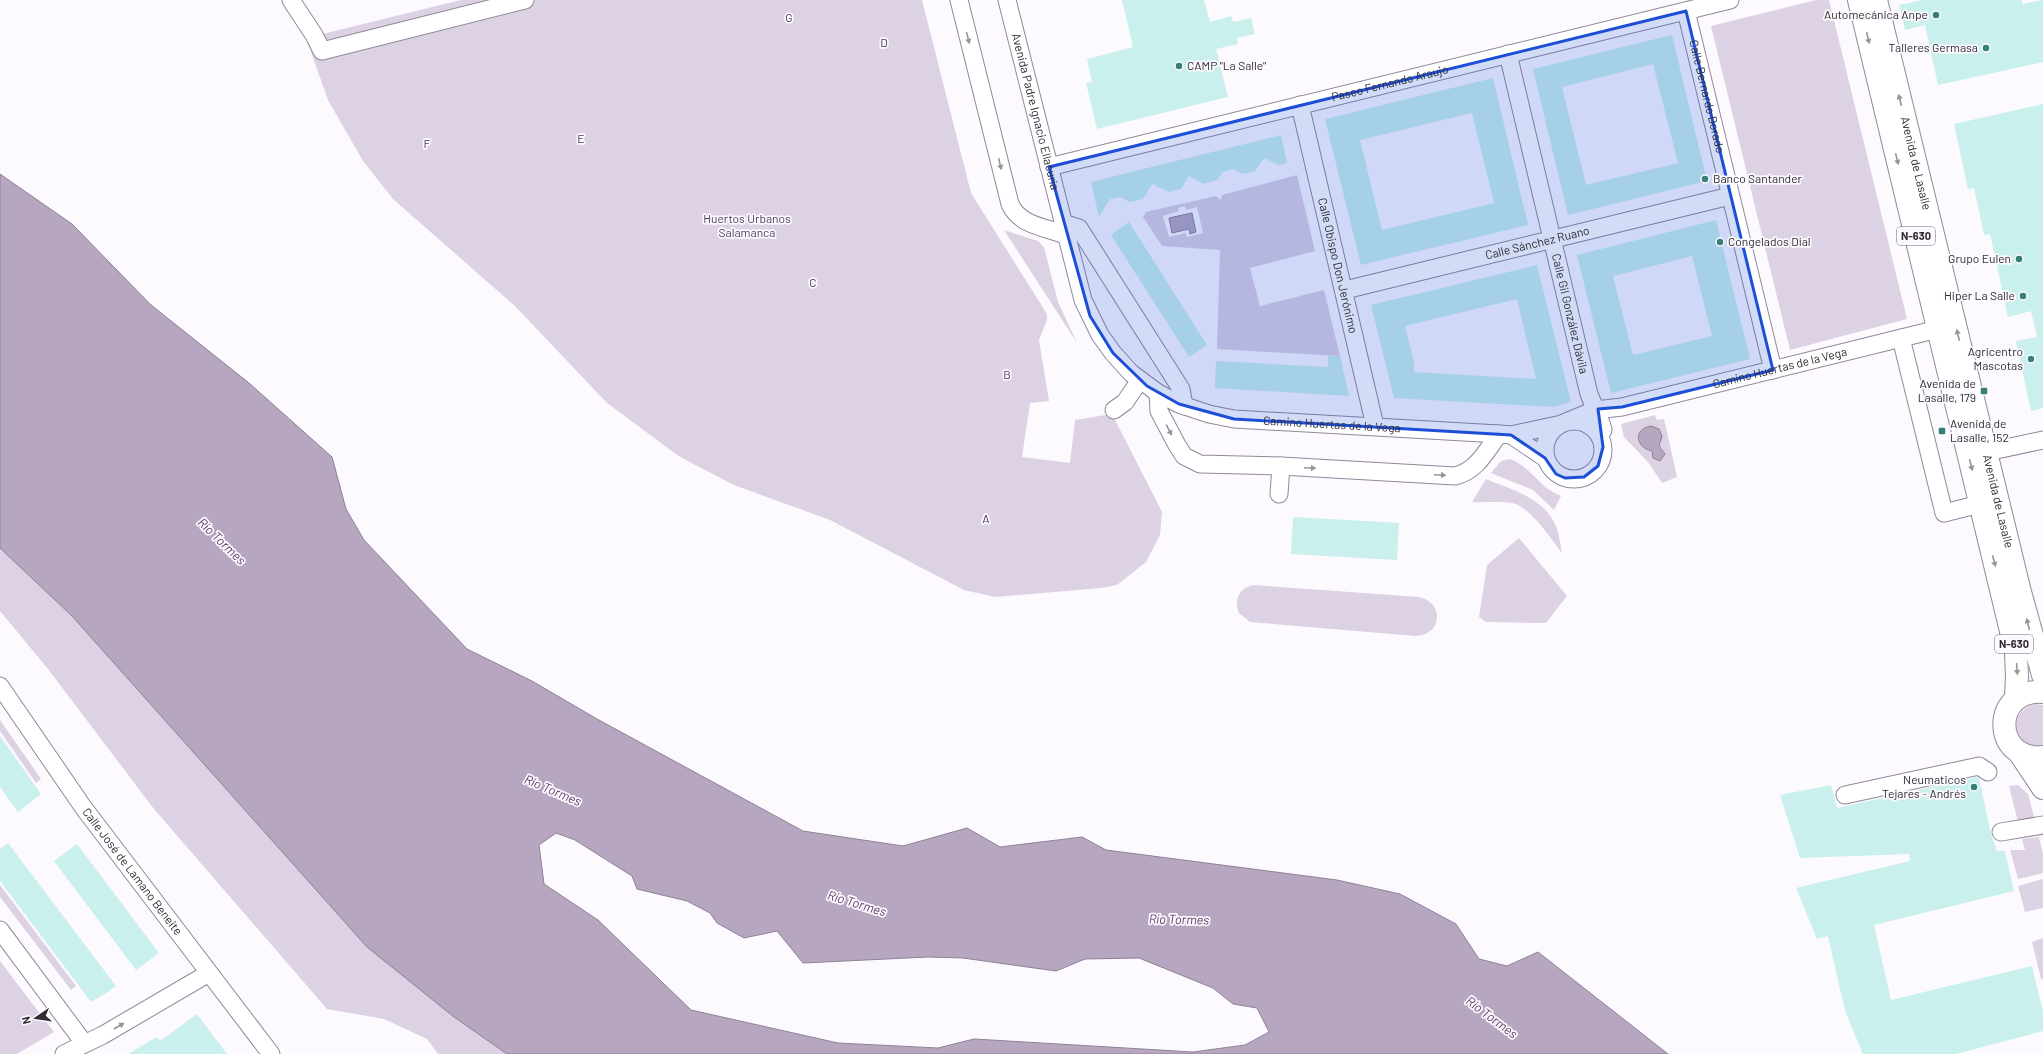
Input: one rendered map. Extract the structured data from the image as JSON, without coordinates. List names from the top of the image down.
{
  "streets": {
    "highway": ["Avenida de Lasalle", "N-630"],
    "street": [
      "Paseo Fernando Araujo",
      "Calle Bernardo Dorado",
      "Avenida Padre Ignacio Ellacuría",
      "Calle Sánchez Ruano",
      "Calle Obispo Don Jerónimo",
      "Calle Gil González Dávila",
      "Camino Huertas de la Vega",
      "Calle José de Lamano Beneite"
    ]
  },
  "crossings": [
    ["Paseo Fernando Araujo", "Calle Bernardo Dorado"],
    ["Paseo Fernando Araujo", "Avenida Padre Ignacio Ellacuría"],
    ["Paseo Fernando Araujo", "Calle Obispo Don Jerónimo"],
    ["Paseo Fernando Araujo", "Calle Gil González Dávila"],
    ["Calle Bernardo Dorado", "Calle Sánchez Ruano"],
    ["Calle Bernardo Dorado", "Camino Huertas de la Vega"],
    ["Avenida Padre Ignacio Ellacuría", "Camino Huertas de la Vega"],
    ["Avenida de Lasalle", "N-630"],
    ["Avenida de Lasalle", "Camino Huertas de la Vega"],
    ["Calle Sánchez Ruano", "Calle Obispo Don Jerónimo"],
    ["Calle Sánchez Ruano", "Calle Gil González Dávila"],
    ["Calle Obispo Don Jerónimo", "Camino Huertas de la Vega"],
    ["Calle Gil González Dávila", "Camino Huertas de la Vega"]
  ],
  "water": ["Río Tormes"],
  "parks": [
    "G",
    "D",
    "E",
    "F",
    "Huertos Urbanos Salamanca",
    "C",
    "B",
    "A"
  ],
  "places": {
    "other": [
      "Automecánica Anpe",
      "Talleres Germasa",
      "CAMP \"La Salle\"",
      "Banco Santander",
      "Congelados Dial",
      "Grupo Eulen",
      "Hiper La Salle",
      "Agricentro Mascotas",
      "Neumaticos Tejares - Andrés"
    ],
    "transit": ["Avenida de Lasalle, 179", "Avenida de Lasalle, 152"]
  },
  "north": "left"
}
